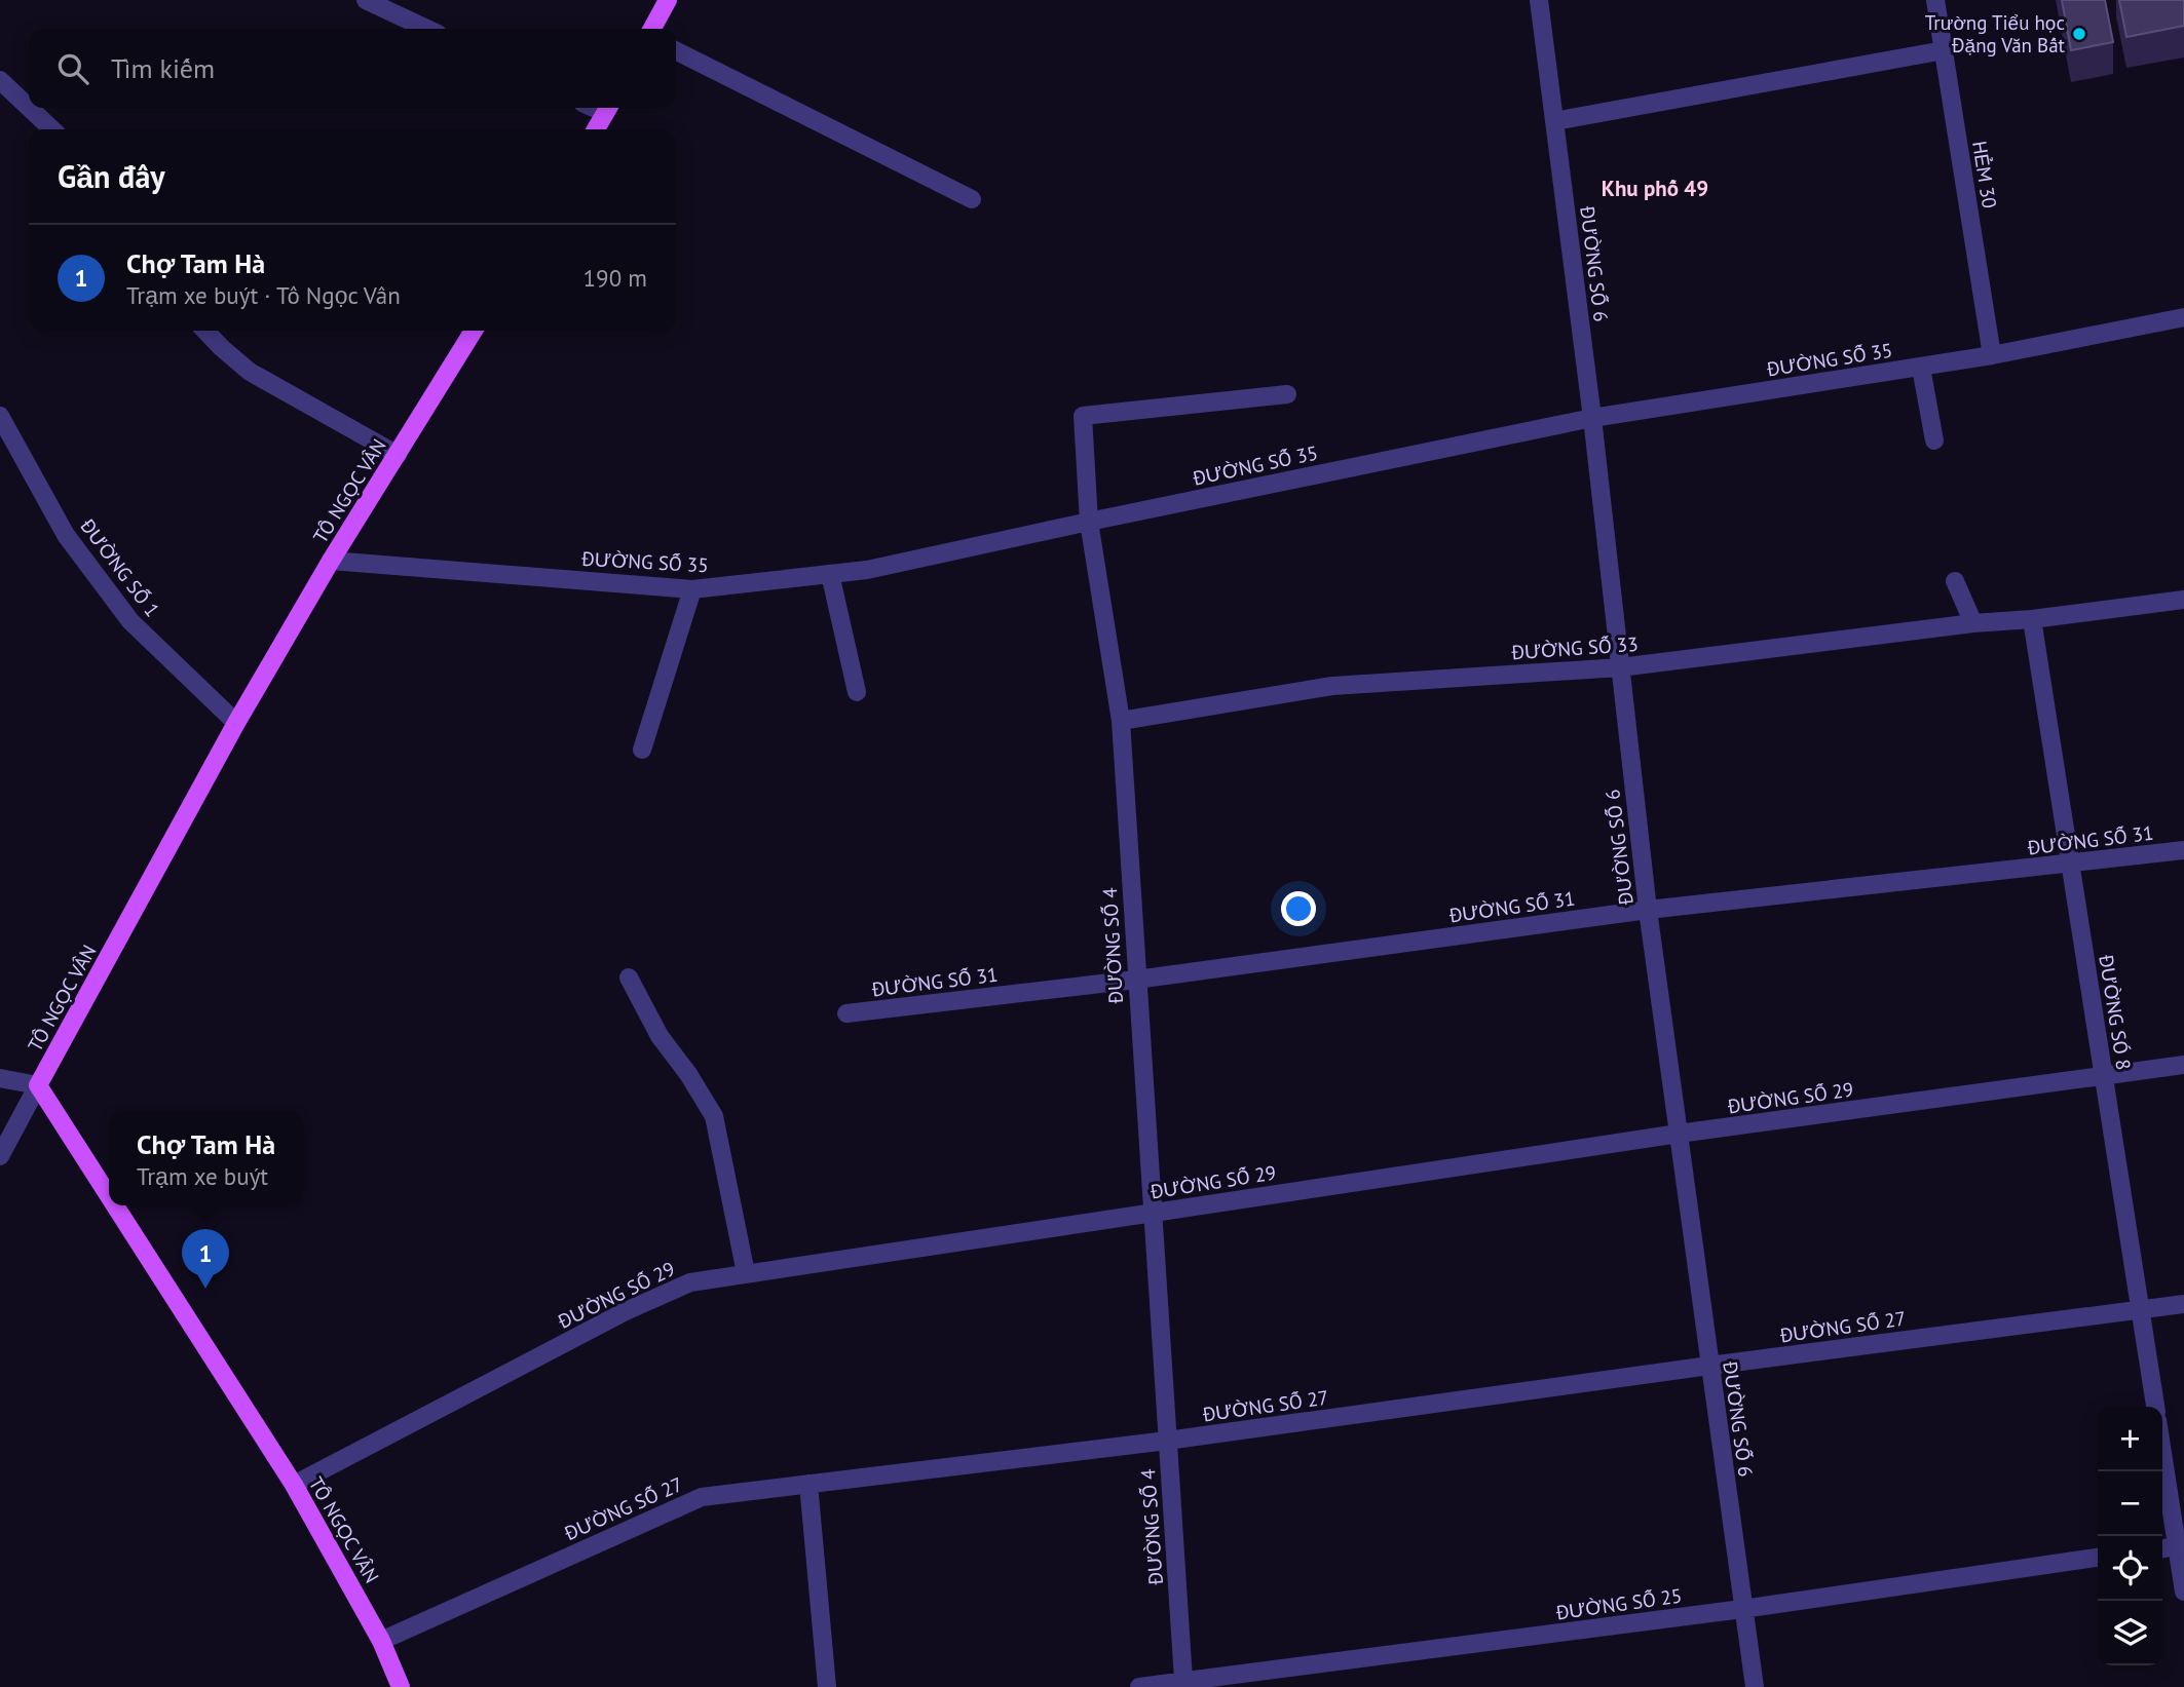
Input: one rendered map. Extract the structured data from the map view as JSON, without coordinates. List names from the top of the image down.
{
  "streets": {
    "main road": ["TÔ NGỌC VÂN"],
    "street": [
      "HẺM 30",
      "ĐƯỜNG SỐ 6",
      "ĐƯỜNG SỐ 35",
      "ĐƯỜNG SỐ 1",
      "ĐƯỜNG SỐ 33",
      "ĐƯỜNG SỐ 31",
      "ĐƯỜNG SỐ 4",
      "ĐƯỜNG SÓ 8",
      "ĐƯỜNG SỐ 29",
      "ĐƯỜNG SỐ 27",
      "ĐƯỜNG SỐ 25"
    ]
  },
  "crossings": [
    ["HẺM 30", "ĐƯỜNG SỐ 35"],
    ["ĐƯỜNG SỐ 6", "ĐƯỜNG SỐ 35"],
    ["ĐƯỜNG SỐ 6", "ĐƯỜNG SỐ 33"],
    ["ĐƯỜNG SỐ 6", "ĐƯỜNG SỐ 31"],
    ["ĐƯỜNG SỐ 6", "ĐƯỜNG SỐ 29"],
    ["ĐƯỜNG SỐ 6", "ĐƯỜNG SỐ 27"],
    ["ĐƯỜNG SỐ 6", "ĐƯỜNG SỐ 25"],
    ["ĐƯỜNG SỐ 35", "TÔ NGỌC VÂN"],
    ["ĐƯỜNG SỐ 35", "ĐƯỜNG SỐ 4"],
    ["TÔ NGỌC VÂN", "ĐƯỜNG SỐ 1"],
    ["TÔ NGỌC VÂN", "ĐƯỜNG SỐ 29"],
    ["TÔ NGỌC VÂN", "ĐƯỜNG SỐ 27"],
    ["ĐƯỜNG SỐ 33", "ĐƯỜNG SỐ 4"],
    ["ĐƯỜNG SỐ 33", "ĐƯỜNG SÓ 8"],
    ["ĐƯỜNG SỐ 31", "ĐƯỜNG SỐ 4"],
    ["ĐƯỜNG SỐ 31", "ĐƯỜNG SÓ 8"],
    ["ĐƯỜNG SỐ 4", "ĐƯỜNG SỐ 29"],
    ["ĐƯỜNG SỐ 4", "ĐƯỜNG SỐ 27"],
    ["ĐƯỜNG SỐ 4", "ĐƯỜNG SỐ 25"],
    ["ĐƯỜNG SÓ 8", "ĐƯỜNG SỐ 29"],
    ["ĐƯỜNG SÓ 8", "ĐƯỜNG SỐ 27"]
  ],
  "districts": ["Khu phố 49"],
  "places": ["Trường Tiểu học Đặng Văn Bất"],
  "page": {
    "search": "Tìm kiếm",
    "heading": "Gần đây",
    "list": [
      {
        "mark": "1",
        "name": "Chợ Tam Hà",
        "note": "Trạm xe buýt · Tô Ngọc Vân",
        "value": "190 m"
      }
    ],
    "popup": ["Chợ Tam Hà", "Trạm xe buýt"],
    "pins": "1",
    "map_buttons": ["+", "−"]
  }
}
